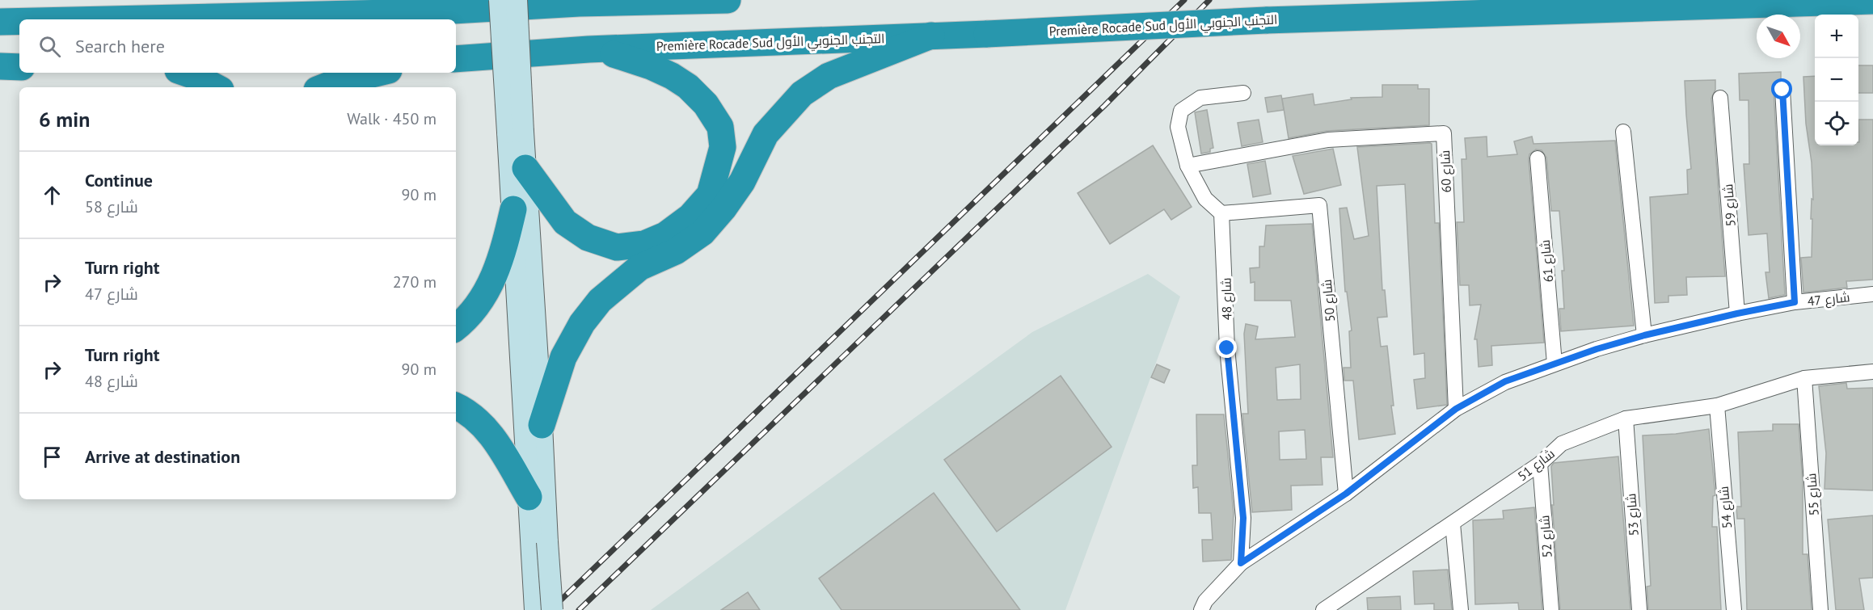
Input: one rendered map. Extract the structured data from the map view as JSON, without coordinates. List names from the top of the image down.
{
  "streets": {
    "highway": ["Première Rocade Sud التجنب الجنوبي الأول"],
    "street": [
      "شارع 60",
      "شارع 59",
      "شارع 61",
      "شارع 48",
      "شارع 47",
      "شارع 50",
      "شارع 51",
      "شارع 55",
      "شارع 54",
      "شارع 53",
      "شارع 52"
    ]
  },
  "crossings": [
    ["شارع 60", "شارع 47"],
    ["شارع 59", "شارع 47"],
    ["شارع 61", "شارع 47"],
    ["شارع 48", "شارع 47"],
    ["شارع 48", "شارع 50"],
    ["شارع 47", "شارع 50"],
    ["شارع 51", "شارع 53"],
    ["شارع 51", "شارع 52"]
  ],
  "north": "bottom right",
  "page": {
    "map_buttons": ["+", "−"],
    "search": "Search here",
    "heading": ["6 min", "Walk · 450 m"],
    "list": [
      ["Continue", "شارع 58", "90 m"],
      ["Turn right", "شارع 47", "270 m"],
      ["Turn right", "شارع 48", "90 m"],
      "Arrive at destination"
    ]
  }
}
